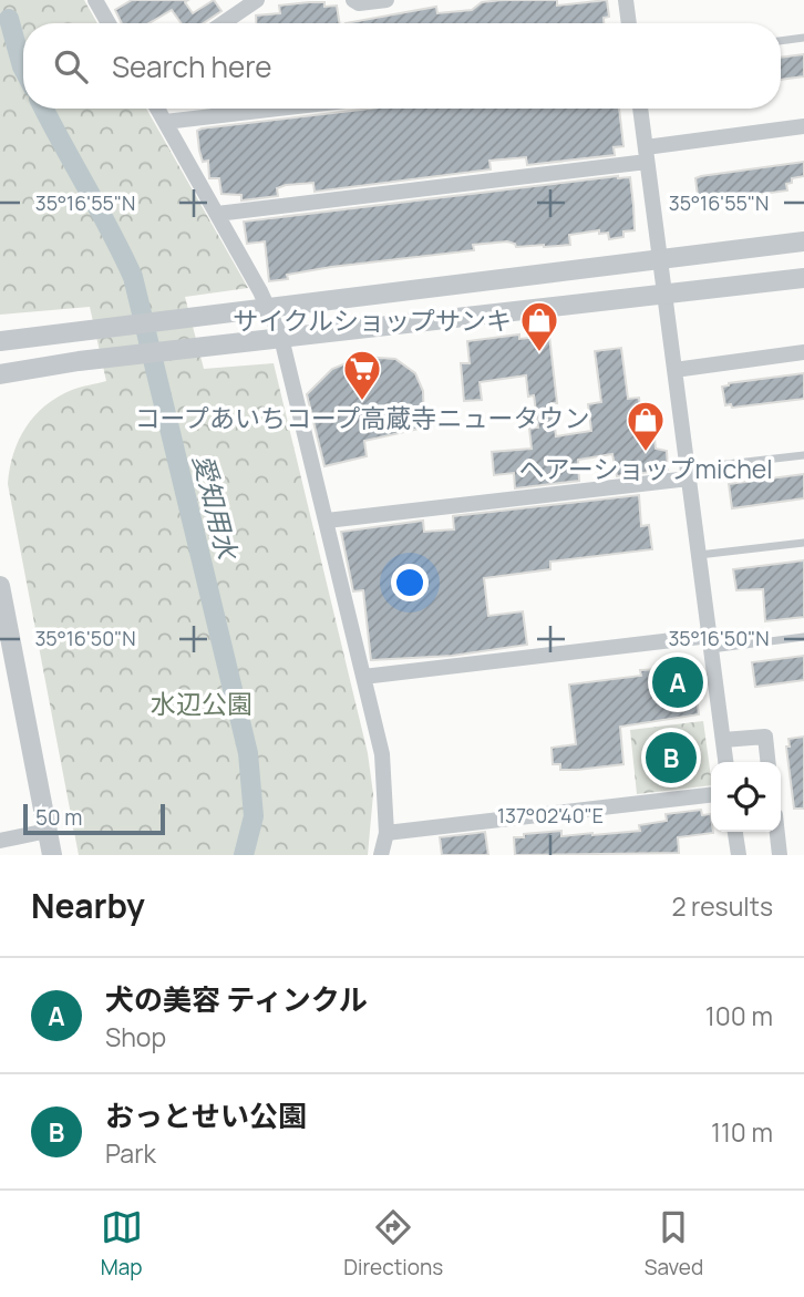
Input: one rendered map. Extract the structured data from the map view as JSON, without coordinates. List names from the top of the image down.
{
  "water": ["愛知用水"],
  "parks": ["水辺公園"],
  "places": {
    "shop": ["サイクルショップサンキ", "ヘアーショップmichel"],
    "supermarket": ["コープあいちコープ高蔵寺ニュータウン"]
  },
  "scale_bar": "50 m",
  "page": {
    "search": "Search here",
    "pins": ["A", "B"],
    "scale": "50 m",
    "heading": ["Nearby", "2 results"],
    "list": [
      {
        "mark": "A",
        "name": "犬の美容 ティンクル",
        "note": "Shop",
        "value": "100 m"
      },
      {
        "mark": "B",
        "name": "おっとせい公園",
        "note": "Park",
        "value": "110 m"
      }
    ],
    "nav": ["Map", "Directions", "Saved"]
  },
  "coordinates": ["35°16'55\"N", "35°16'50\"N", "137°02'40\"E"]
}
